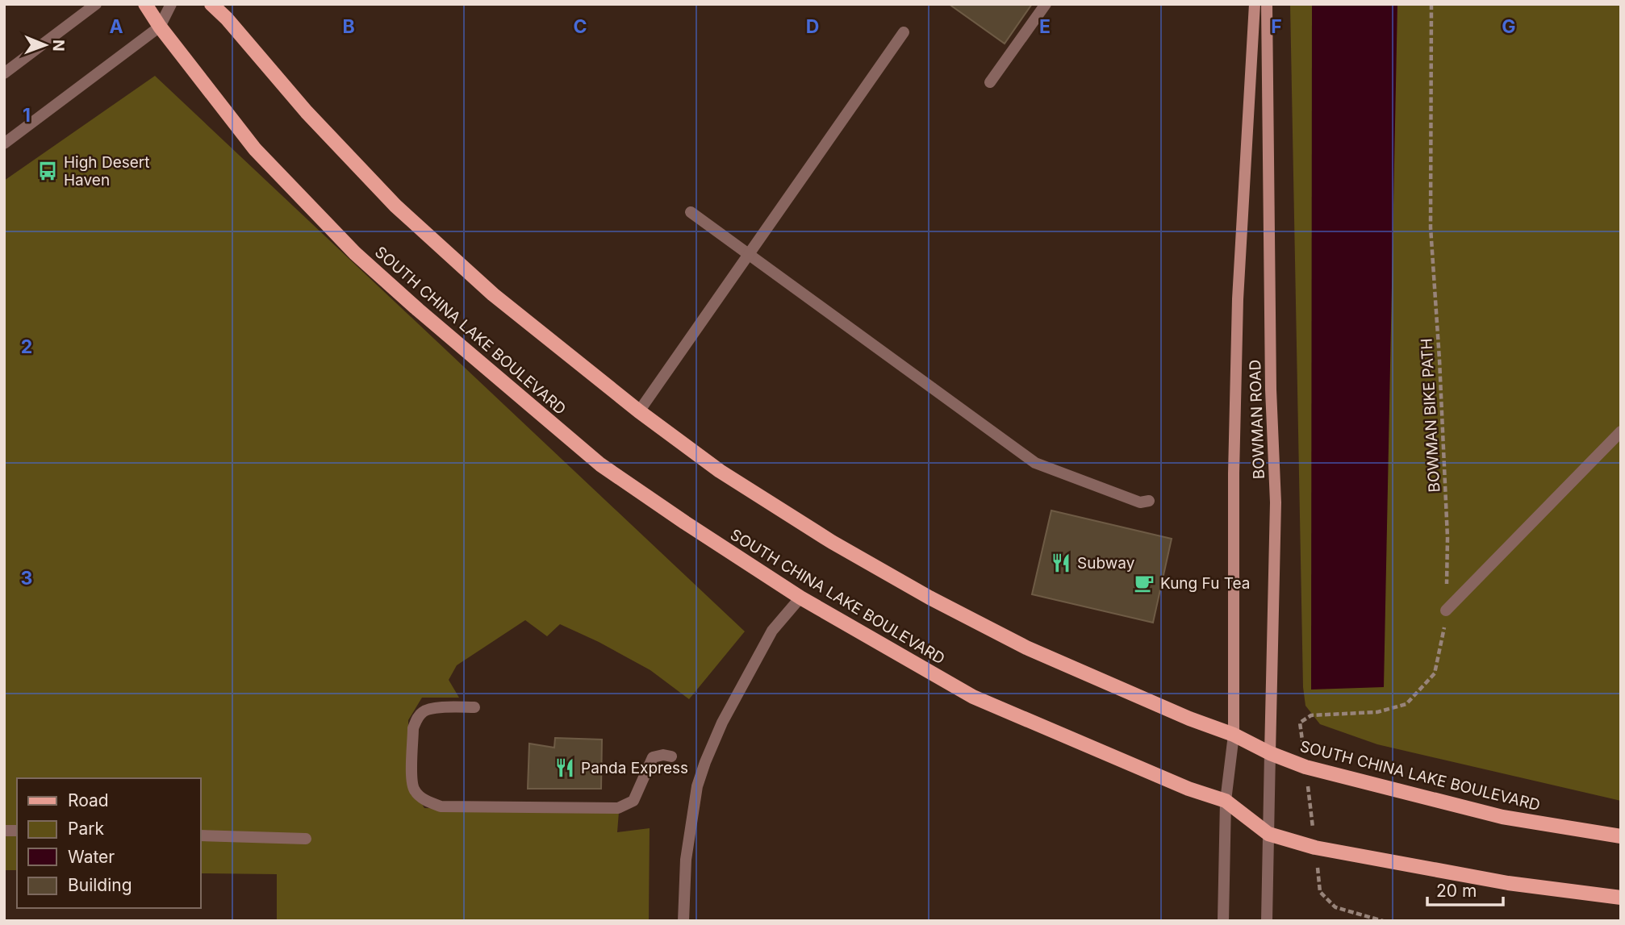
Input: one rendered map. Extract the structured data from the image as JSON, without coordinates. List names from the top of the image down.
{
  "streets": {
    "main road": ["SOUTH CHINA LAKE BOULEVARD", "BOWMAN ROAD"],
    "path": ["BOWMAN BIKE PATH"]
  },
  "crossings": [
    ["SOUTH CHINA LAKE BOULEVARD", "BOWMAN BIKE PATH"],
    ["SOUTH CHINA LAKE BOULEVARD", "BOWMAN ROAD"]
  ],
  "places": {
    "bus stop": ["High Desert Haven"],
    "restaurant": ["Subway", "Panda Express"],
    "cafe": ["Kung Fu Tea"]
  },
  "legend": [
    "Road",
    "Park",
    "Water",
    "Building"
  ],
  "scale_bar": "20 m",
  "north": "right",
  "grid": {
    "columns": [
      "A",
      "B",
      "C",
      "D",
      "E",
      "F",
      "G"
    ],
    "rows": ["1", "2", "3"]
  }
}
